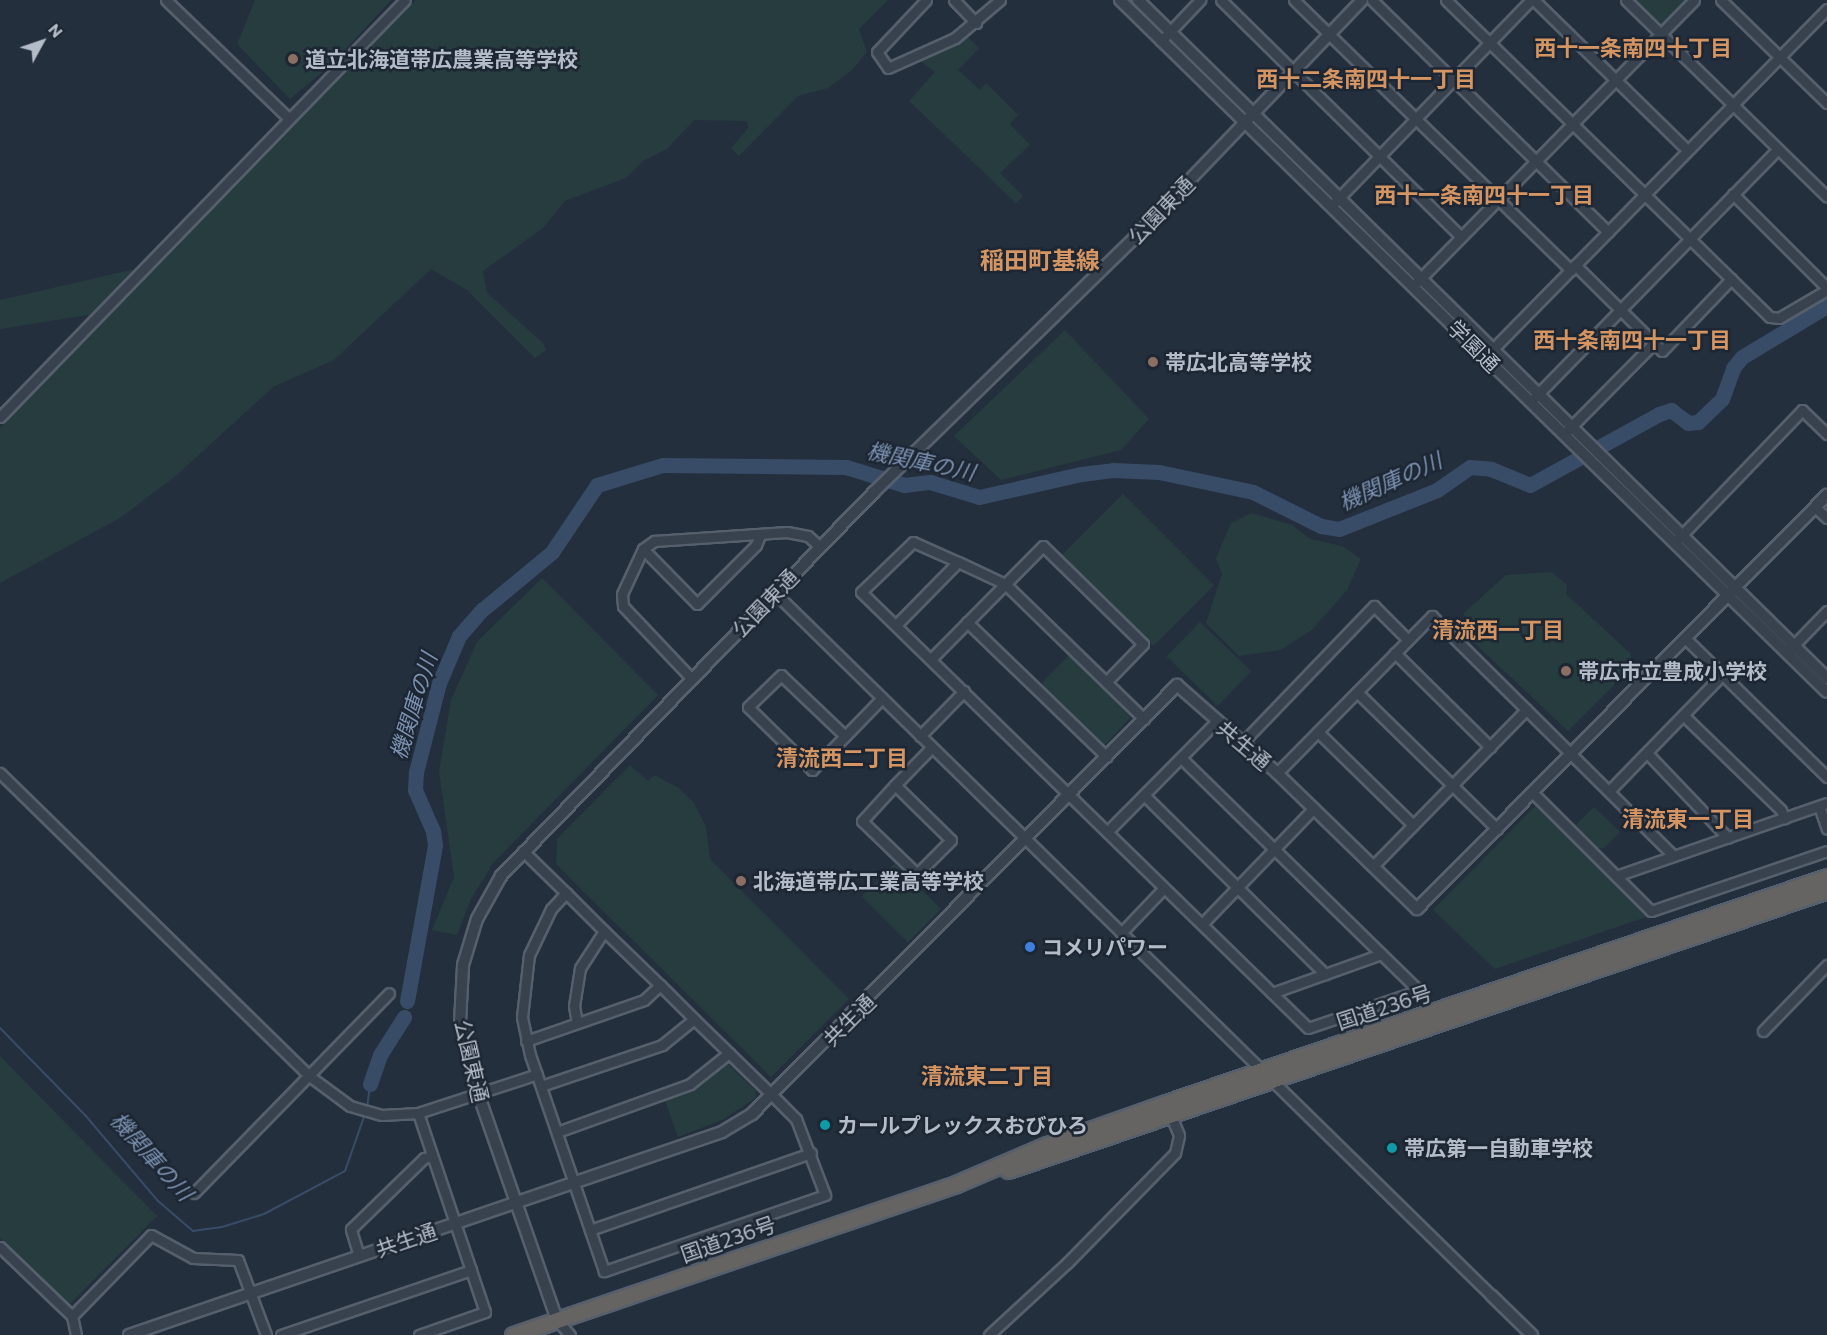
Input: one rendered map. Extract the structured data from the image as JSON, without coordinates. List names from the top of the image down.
{
  "streets": {
    "highway": ["国道236号"],
    "street": ["公園東通", "学園通", "共生通"]
  },
  "crossings": [
    ["公園東通", "学園通"],
    ["公園東通", "共生通"],
    ["公園東通", "国道236号"]
  ],
  "districts": [
    "西十一条南四十丁目",
    "西十二条南四十一丁目",
    "西十一条南四十一丁目",
    "稲田町基線",
    "西十条南四十一丁目",
    "清流西一丁目",
    "清流西二丁目",
    "清流東一丁目",
    "清流東二丁目"
  ],
  "water": ["機関庫の川"],
  "places": [
    "道立北海道帯広農業高等学校",
    "帯広北高等学校",
    "帯広市立豊成小学校",
    "北海道帯広工業高等学校",
    "コメリパワー",
    "カールプレックスおびひろ",
    "帯広第一自動車学校"
  ],
  "north": "top right"
}
